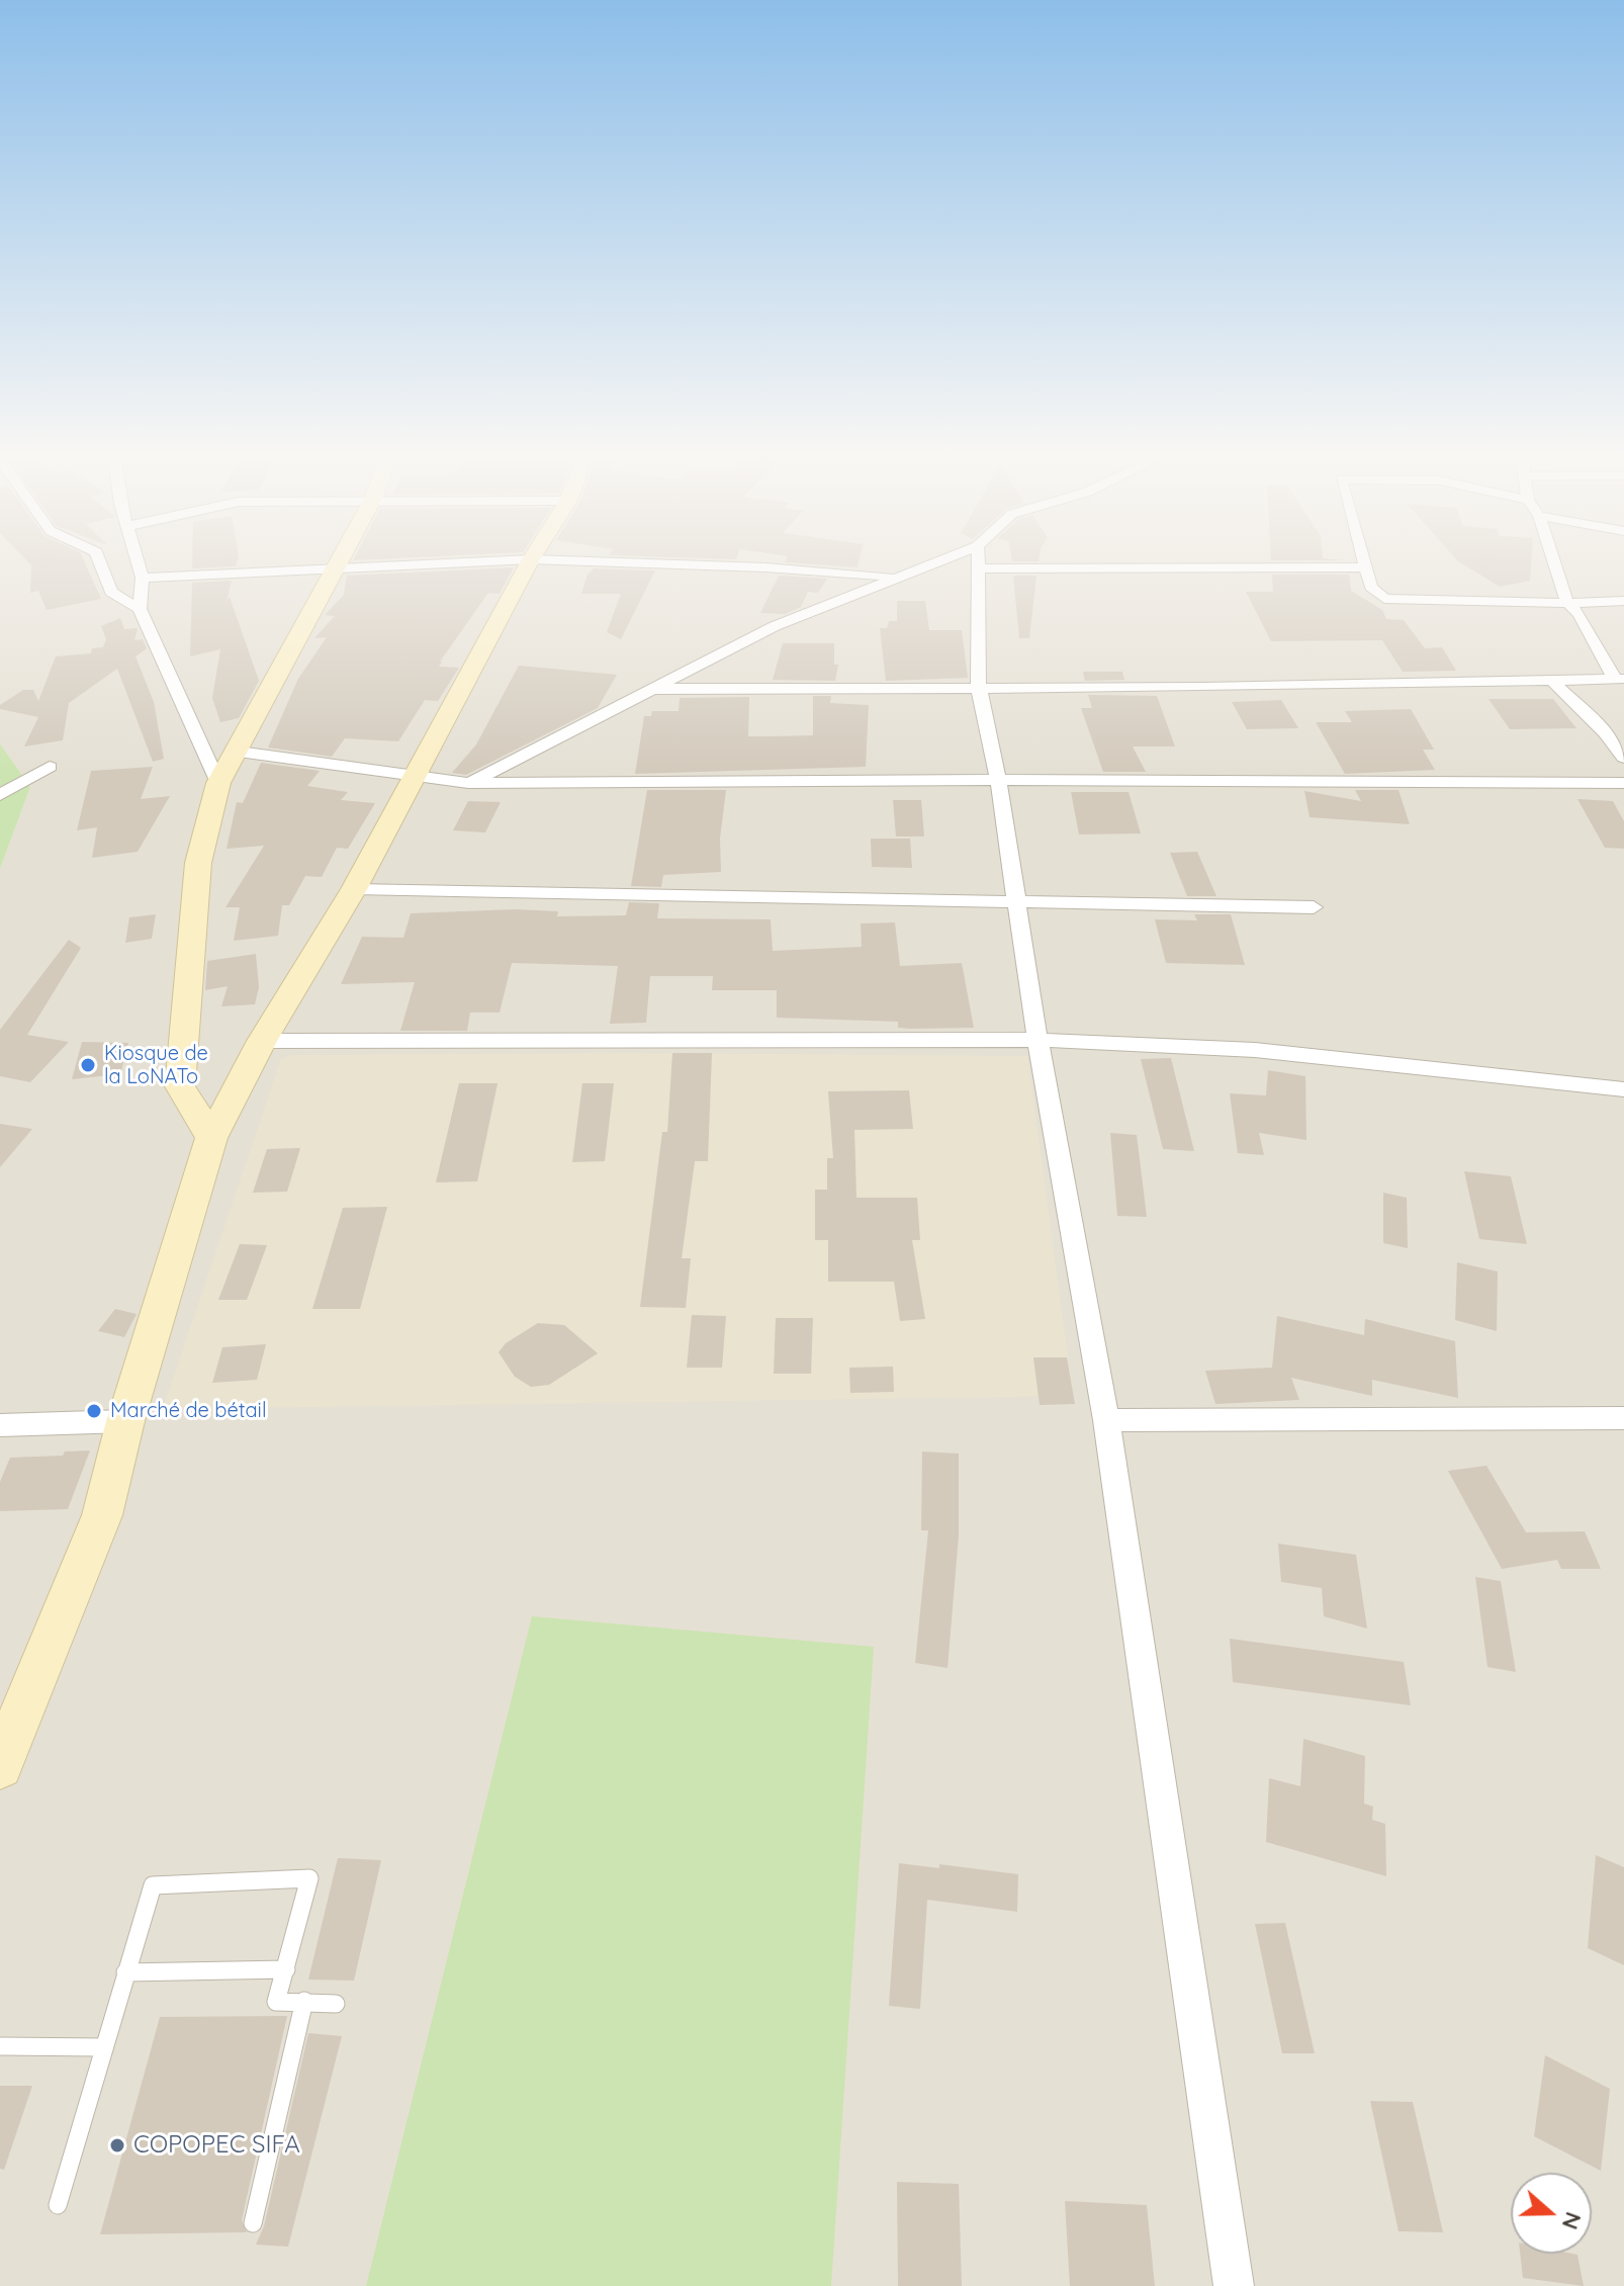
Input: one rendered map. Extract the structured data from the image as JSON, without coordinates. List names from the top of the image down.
{
  "places": ["Kiosque de la LoNATo", "Marché de bétail", "COPOPEC SIFA"],
  "north": "right"
}
